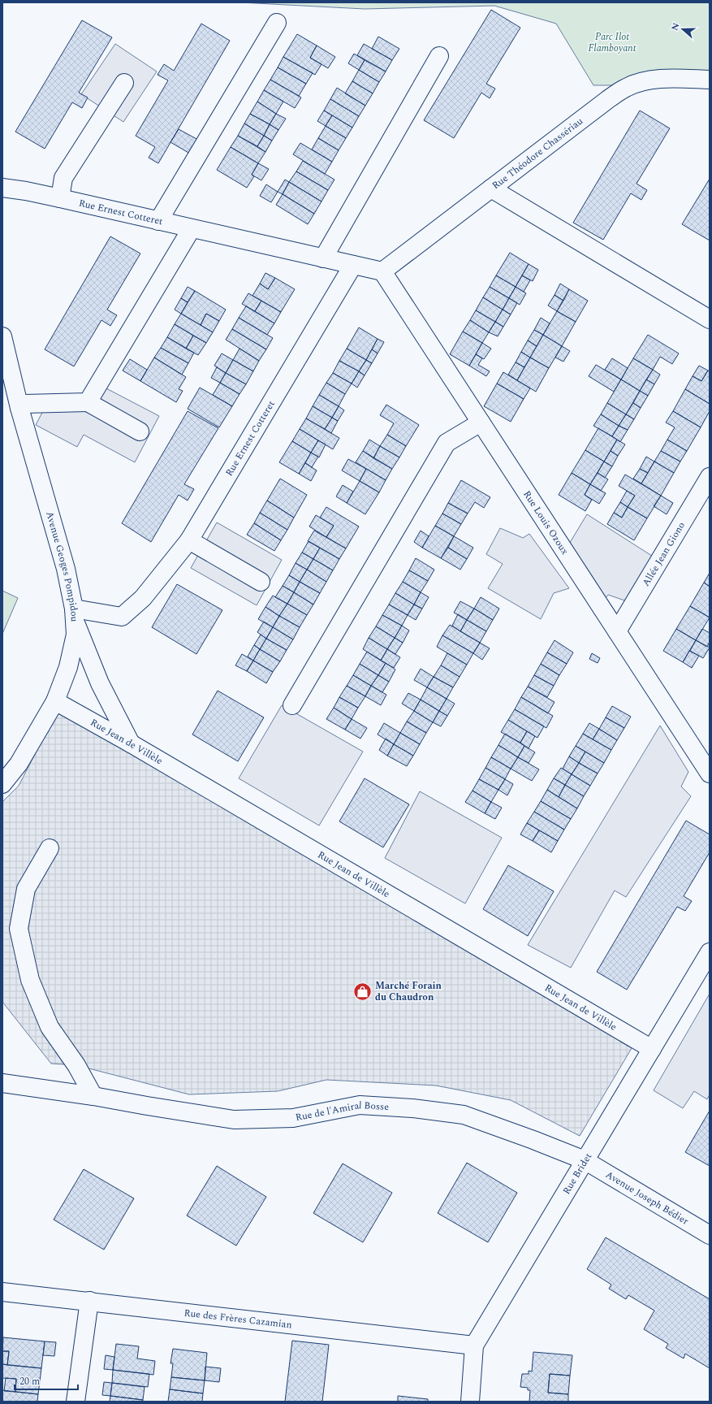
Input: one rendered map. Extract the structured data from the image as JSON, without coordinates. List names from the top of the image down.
{
  "streets": {
    "street": [
      "Rue Théodore Chassériau",
      "Rue Ernest Cotteret",
      "Rue Louis Ozoux",
      "Allée Jean Giono",
      "Avenue Geoges Pompidou",
      "Rue Jean de Villèle",
      "Rue de l'Amiral Bosse",
      "Rue Bridet",
      "Avenue Joseph Bédier",
      "Rue des Frères Cazamian"
    ]
  },
  "crossings": [
    ["Rue Théodore Chassériau", "Rue Ernest Cotteret"],
    ["Rue Théodore Chassériau", "Rue Louis Ozoux"],
    ["Rue Ernest Cotteret", "Rue Louis Ozoux"],
    ["Rue Ernest Cotteret", "Avenue Geoges Pompidou"],
    ["Rue Louis Ozoux", "Allée Jean Giono"],
    ["Avenue Geoges Pompidou", "Rue Jean de Villèle"],
    ["Rue Jean de Villèle", "Rue Bridet"],
    ["Rue de l'Amiral Bosse", "Rue Bridet"],
    ["Rue de l'Amiral Bosse", "Avenue Joseph Bédier"],
    ["Rue Bridet", "Avenue Joseph Bédier"],
    ["Rue Bridet", "Rue des Frères Cazamian"]
  ],
  "parks": ["Parc Ilot Flamboyant"],
  "places": {
    "shop": ["Marché Forain du Chaudron"]
  },
  "scale_bar": "20 m",
  "north": "left"
}
